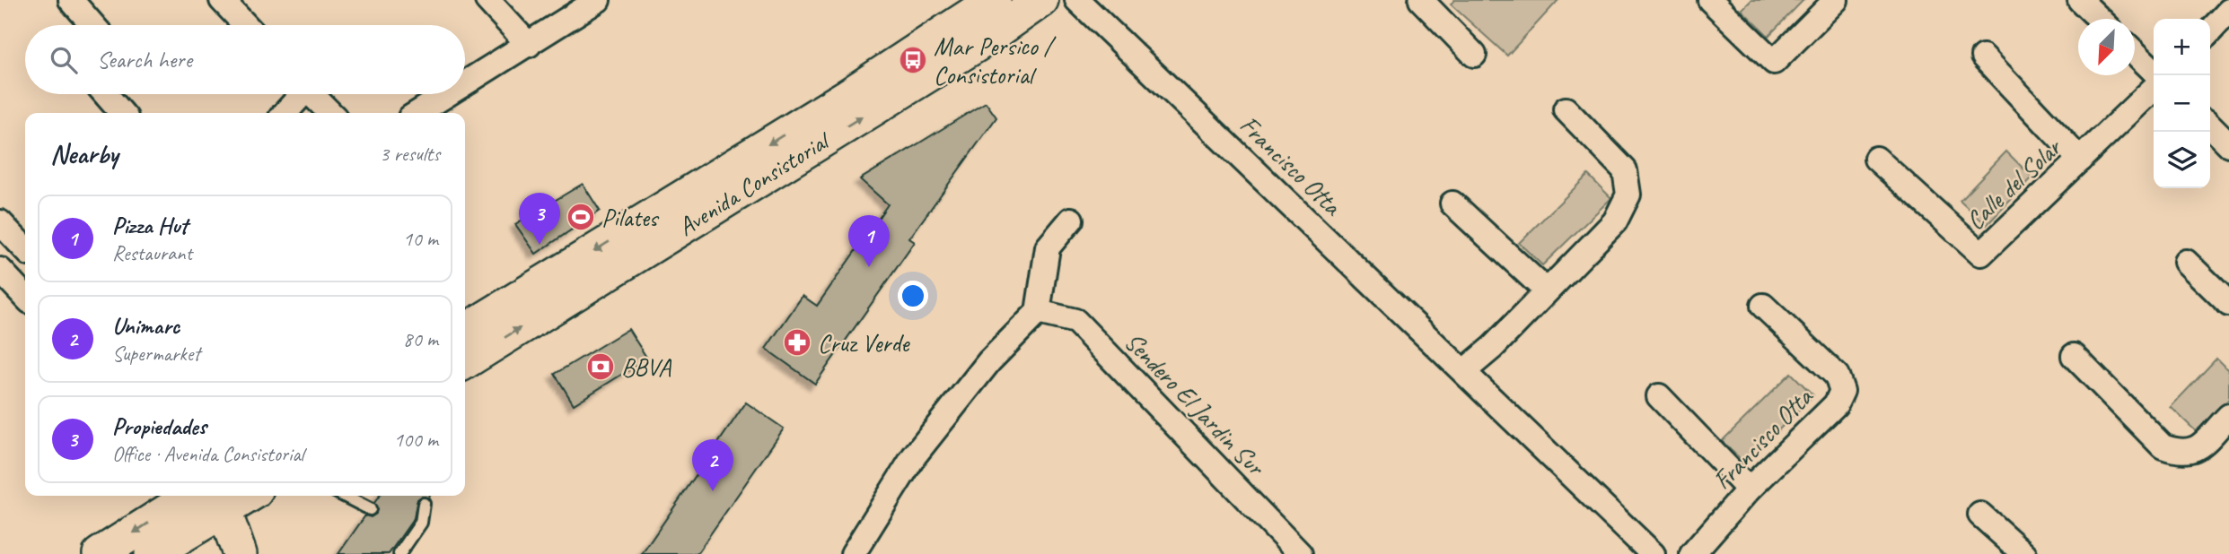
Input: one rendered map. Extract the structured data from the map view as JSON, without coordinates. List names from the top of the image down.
{
  "streets": {
    "main road": ["Avenida Consistorial"],
    "street": ["Francisco Otta", "Calle del Solar", "Sendero El Jardin Sur"]
  },
  "places": {
    "bus stop": ["Mar Persico / Consistorial"],
    "sports": ["Pilates"],
    "pharmacy": ["Cruz Verde"],
    "bank": ["BBVA"]
  },
  "north": "bottom left",
  "page": {
    "map_buttons": ["+", "−"],
    "search": "Search here",
    "heading": ["Nearby", "3 results"],
    "pins": ["3", "1", "2"],
    "list": [
      {
        "mark": "1",
        "name": "Pizza Hut",
        "note": "Restaurant",
        "value": "10 m"
      },
      {
        "mark": "2",
        "name": "Unimarc",
        "note": "Supermarket",
        "value": "80 m"
      },
      {
        "mark": "3",
        "name": "Propiedades",
        "note": "Office · Avenida Consistorial",
        "value": "100 m"
      }
    ]
  }
}
